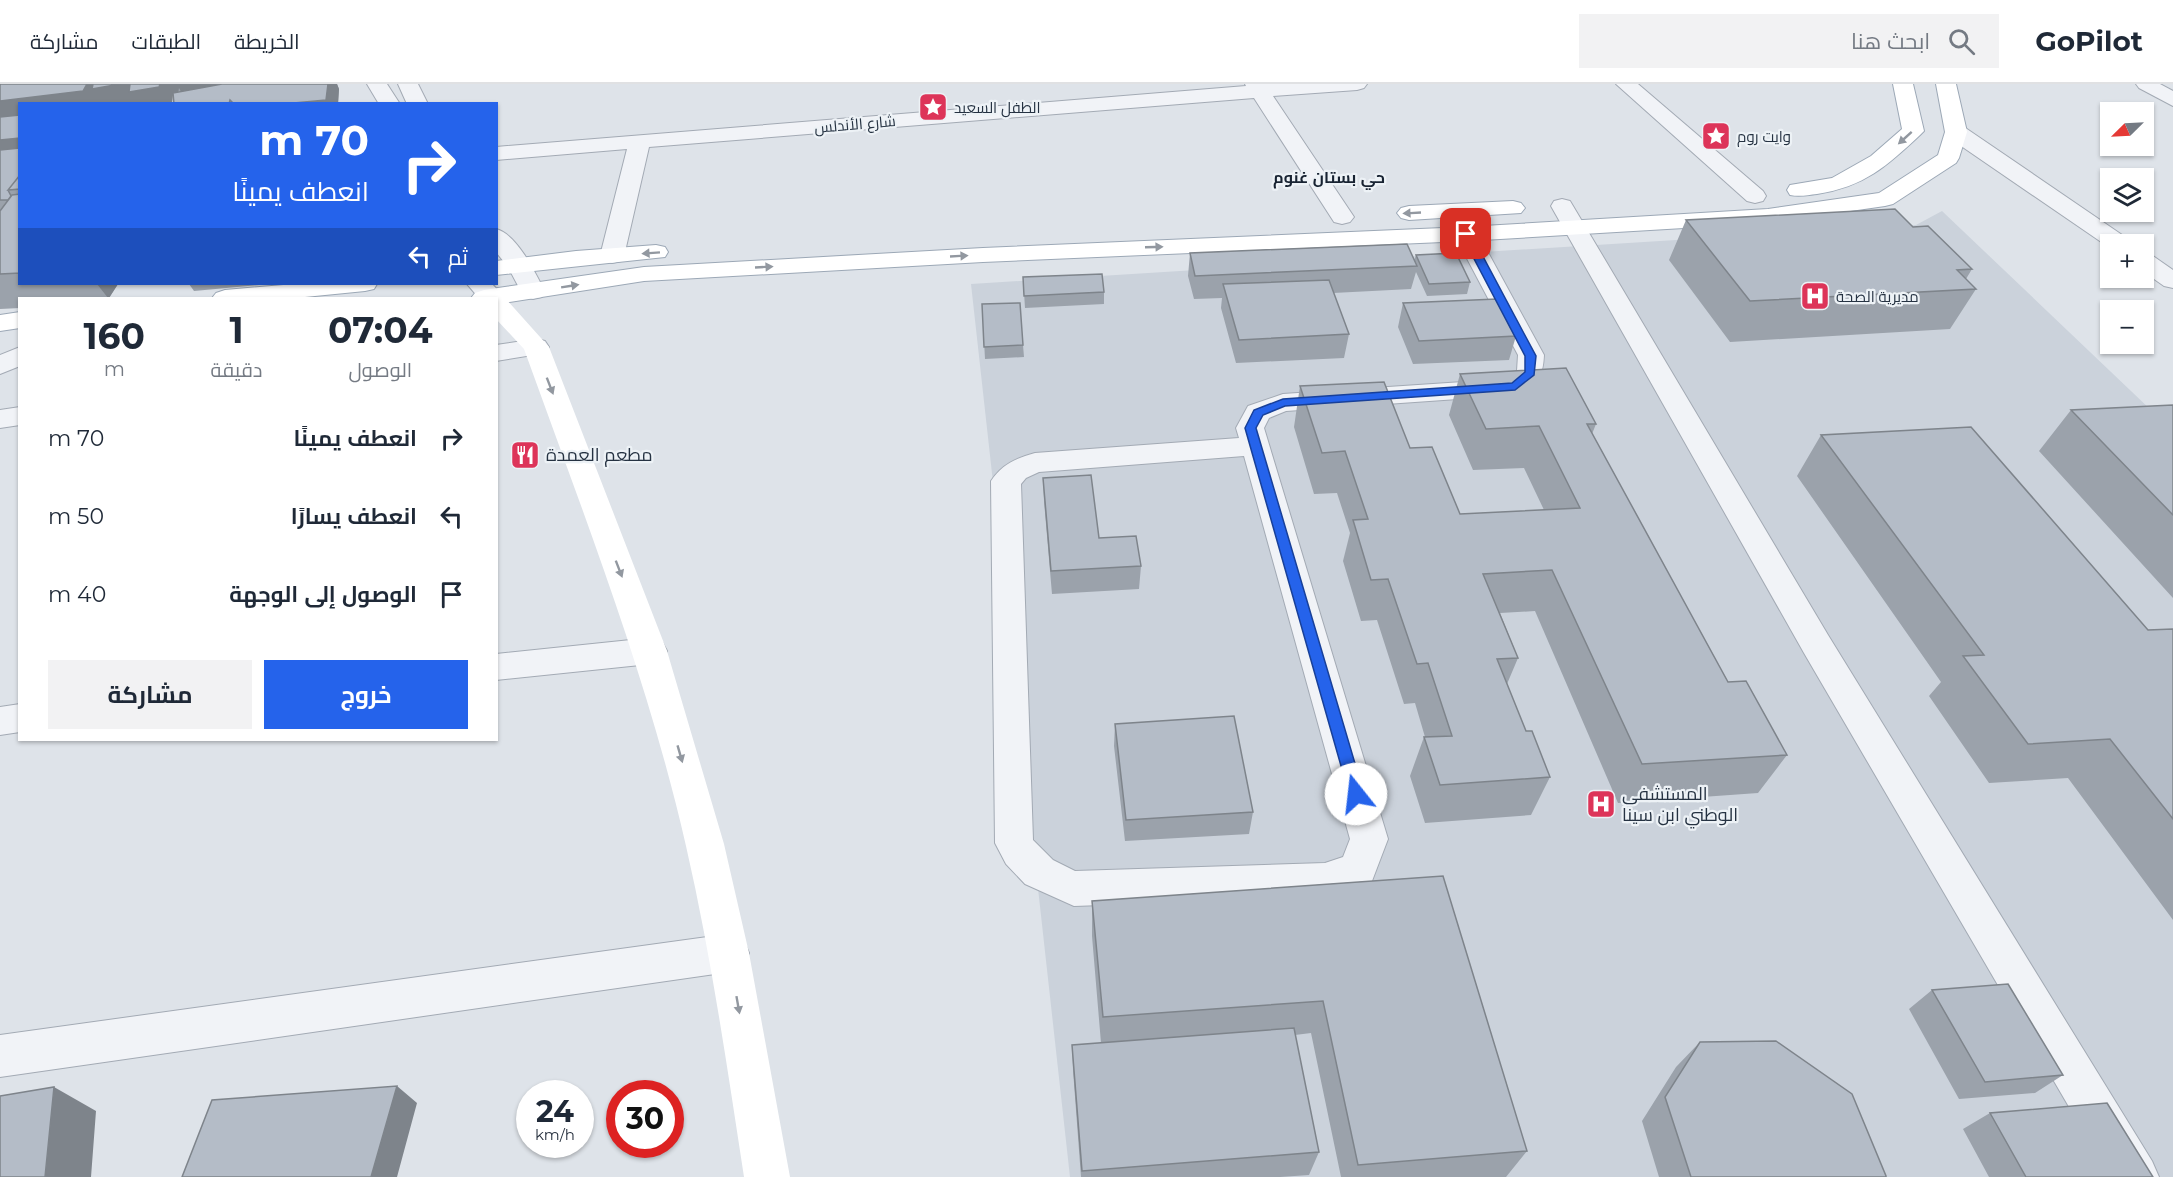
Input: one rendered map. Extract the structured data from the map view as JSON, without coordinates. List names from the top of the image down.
{
  "streets": {
    "street": ["شارع الأندلس"]
  },
  "districts": ["حي بستان غنوم"],
  "places": {
    "place": ["الطفل السعيد", "وايت روم"],
    "hospital": ["مديرية الصحة", "المستشفى الوطني ابن سينا"],
    "restaurant": ["مطعم العمدة"]
  },
  "north": "bottom left",
  "page": {
    "header": "GoPilot",
    "search": "ابحث هنا",
    "nav": ["الخريطة", "الطبقات", "مشاركة"],
    "map_buttons": ["+", "−"],
    "turn": ["70 m", "انعطف يمينًا"],
    "then": "ثم",
    "eta": [
      "07:04",
      "الوصول",
      "1",
      "دقيقة",
      "160",
      "m"
    ],
    "list": [
      {
        "name": "انعطف يمينًا",
        "value": "70 m"
      },
      {
        "name": "انعطف يسارًا",
        "value": "50 m"
      },
      {
        "name": "الوصول إلى الوجهة",
        "value": "40 m"
      }
    ],
    "buttons": ["خروج", "مشاركة"],
    "speed": "24 km/h",
    "limit": "30"
  }
}
